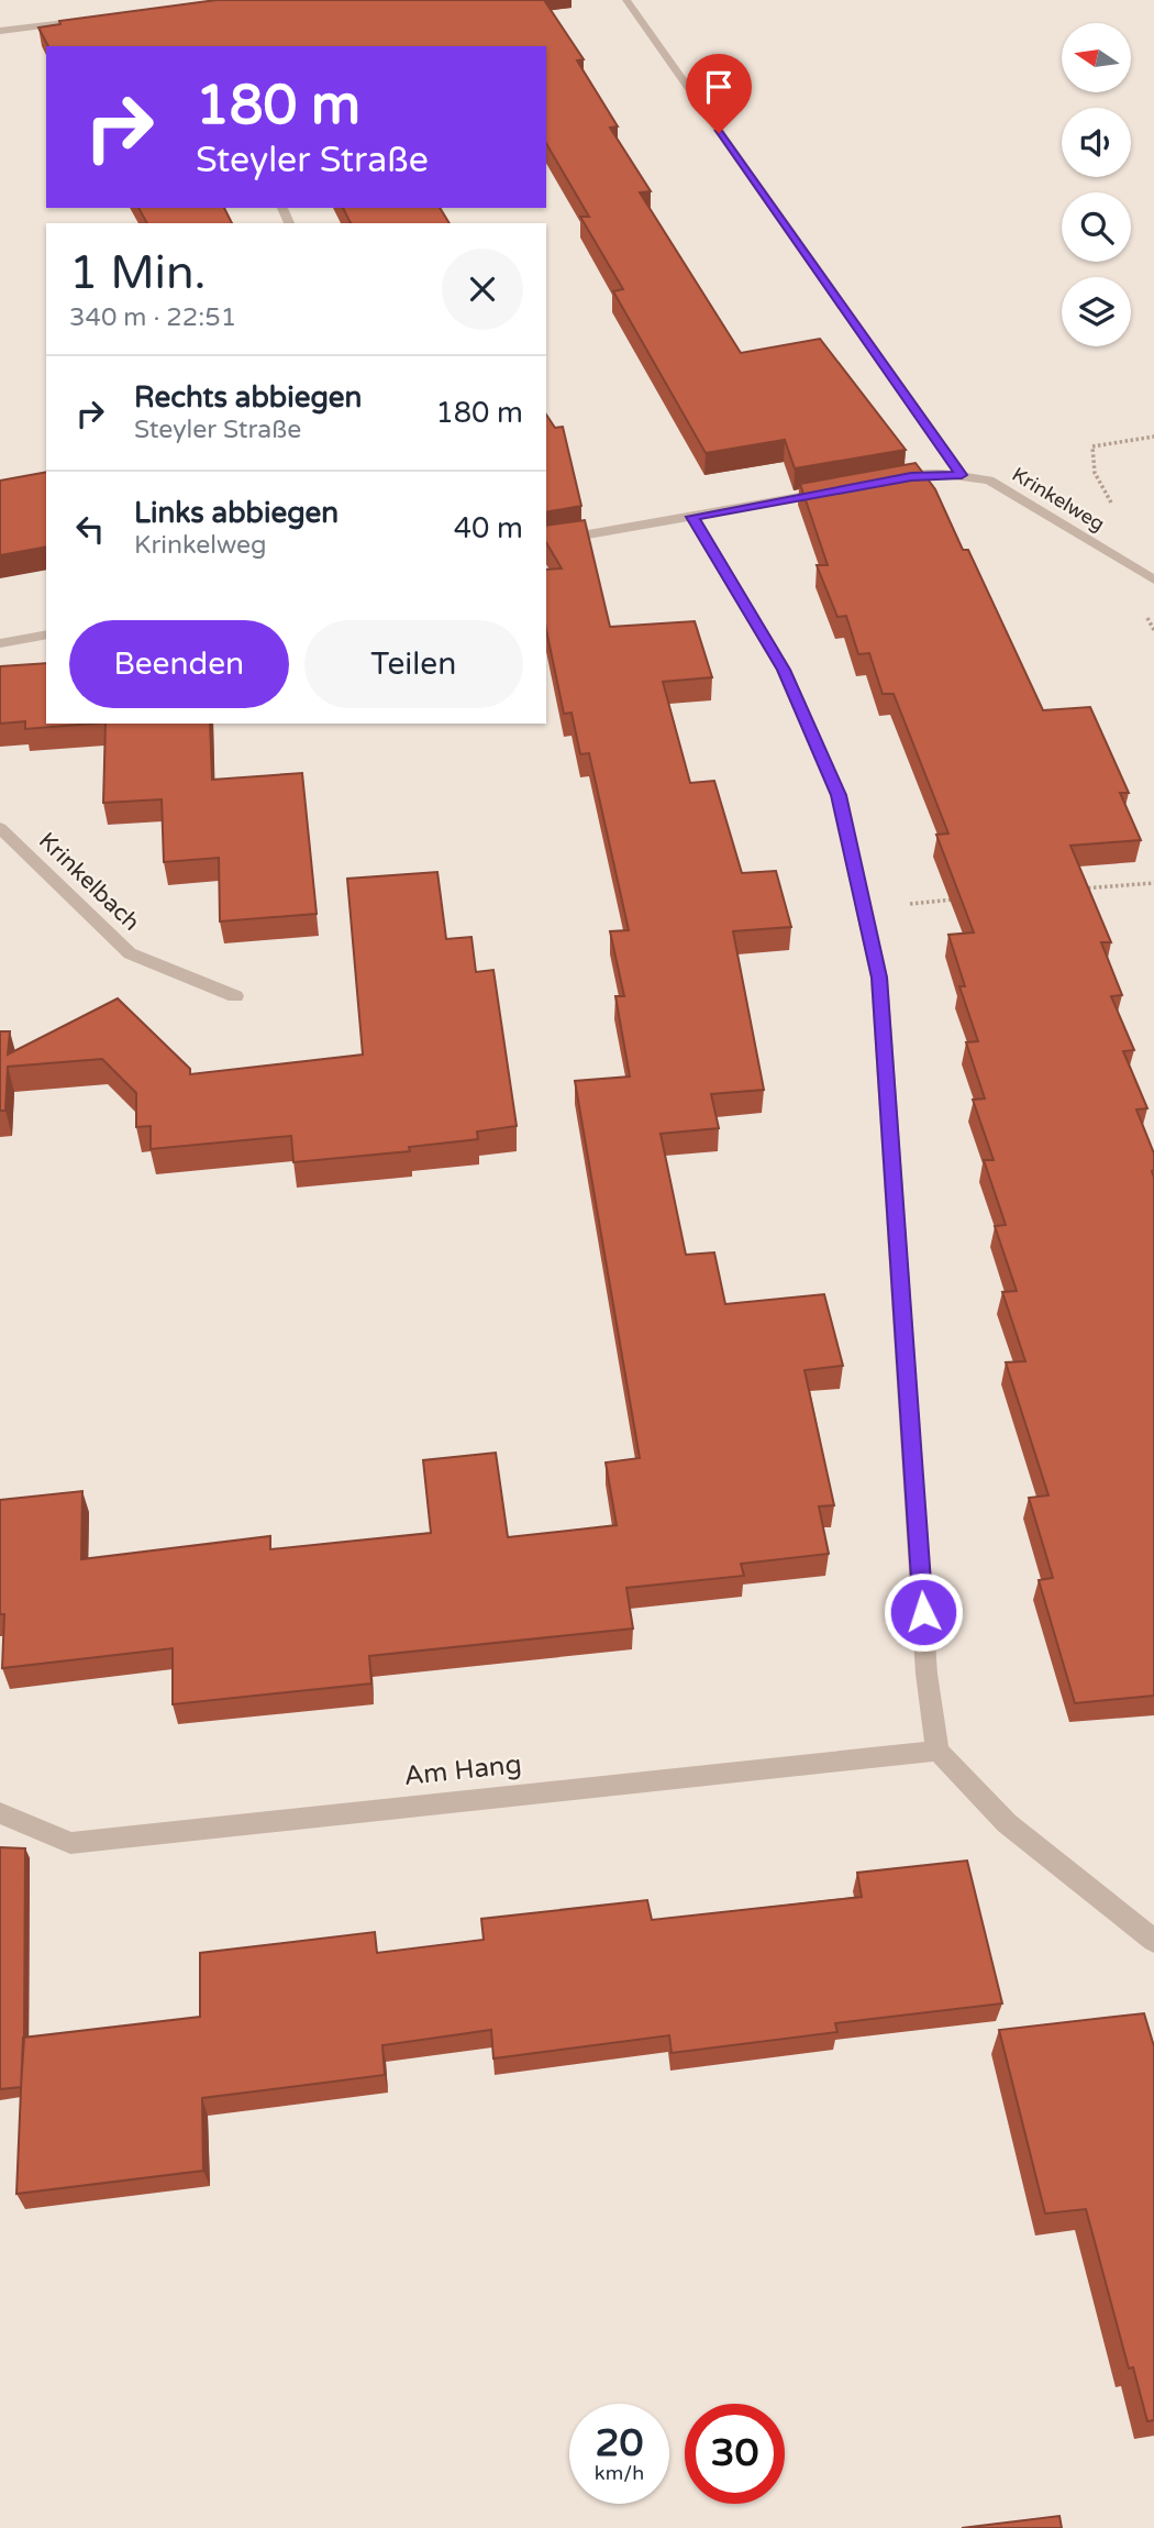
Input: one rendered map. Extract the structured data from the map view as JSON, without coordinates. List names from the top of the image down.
{
  "streets": {
    "street": ["Krinkelweg", "Krinkelbach", "Am Hang"]
  },
  "north": "left",
  "page": {
    "turn": ["180 m", "Steyler Straße"],
    "heading": ["1 Min.", "340 m · 22:51"],
    "list": [
      {
        "name": "Rechts abbiegen",
        "note": "Steyler Straße",
        "value": "180 m"
      },
      {
        "name": "Links abbiegen",
        "note": "Krinkelweg",
        "value": "40 m"
      }
    ],
    "buttons": ["Beenden", "Teilen"],
    "speed": "20 km/h",
    "limit": "30"
  }
}
